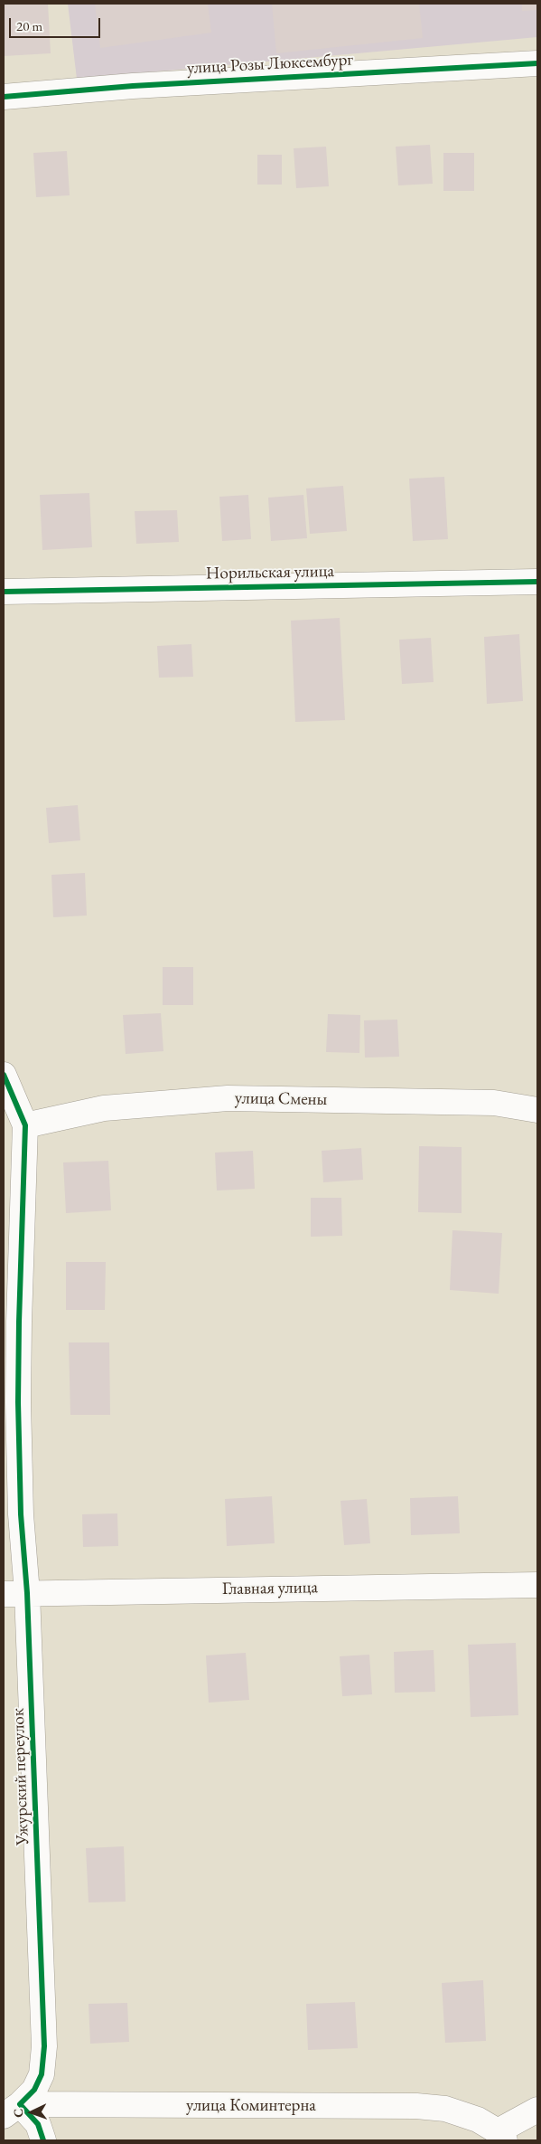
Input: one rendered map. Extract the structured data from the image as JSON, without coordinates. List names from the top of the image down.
{
  "streets": {
    "street": [
      "улица Розы Люксембург",
      "Норильская улица",
      "улица Смены",
      "Главная улица",
      "Ужурский переулок",
      "улица Коминтерна"
    ]
  },
  "crossings": [
    ["улица Смены", "Ужурский переулок"],
    ["Главная улица", "Ужурский переулок"],
    ["Ужурский переулок", "улица Коминтерна"]
  ],
  "scale_bar": "20 m",
  "north": "left"
}
